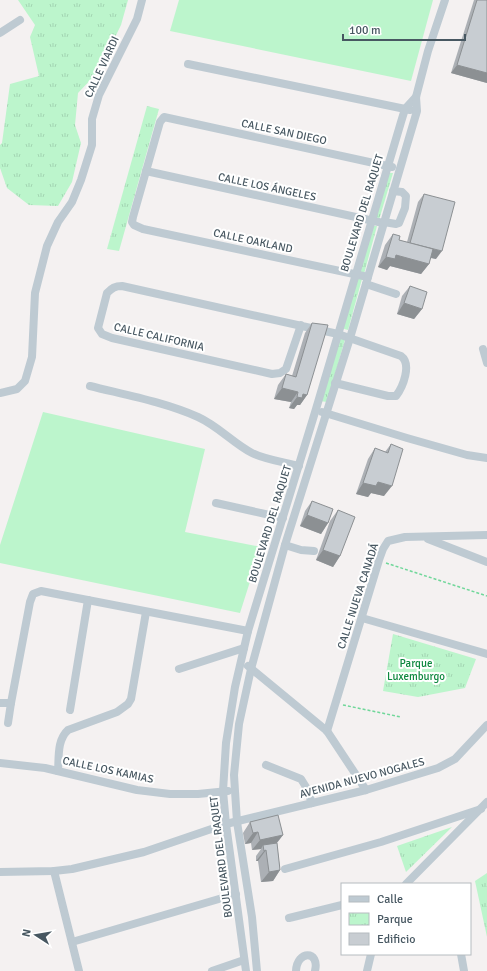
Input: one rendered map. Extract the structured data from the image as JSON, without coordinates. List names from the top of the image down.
{
  "streets": {
    "street": [
      "CALLE VIARDI",
      "CALLE SAN DIEGO",
      "CALLE LOS ÁNGELES",
      "BOULEVARD DEL RAQUET",
      "CALLE OAKLAND",
      "CALLE CALIFORNIA",
      "CALLE NUEVA CANADÁ",
      "CALLE LOS KAMIAS",
      "AVENIDA NUEVO NOGALES"
    ]
  },
  "crossings": [
    ["CALLE SAN DIEGO", "CALLE LOS ÁNGELES"],
    ["CALLE SAN DIEGO", "BOULEVARD DEL RAQUET"],
    ["CALLE SAN DIEGO", "CALLE OAKLAND"],
    ["CALLE LOS ÁNGELES", "BOULEVARD DEL RAQUET"],
    ["CALLE LOS ÁNGELES", "CALLE OAKLAND"],
    ["BOULEVARD DEL RAQUET", "CALLE OAKLAND"],
    ["BOULEVARD DEL RAQUET", "CALLE CALIFORNIA"],
    ["BOULEVARD DEL RAQUET", "CALLE LOS KAMIAS"],
    ["BOULEVARD DEL RAQUET", "AVENIDA NUEVO NOGALES"]
  ],
  "parks": ["Parque Luxemburgo"],
  "legend": ["Calle", "Parque", "Edificio"],
  "scale_bar": "100 m",
  "north": "left"
}
